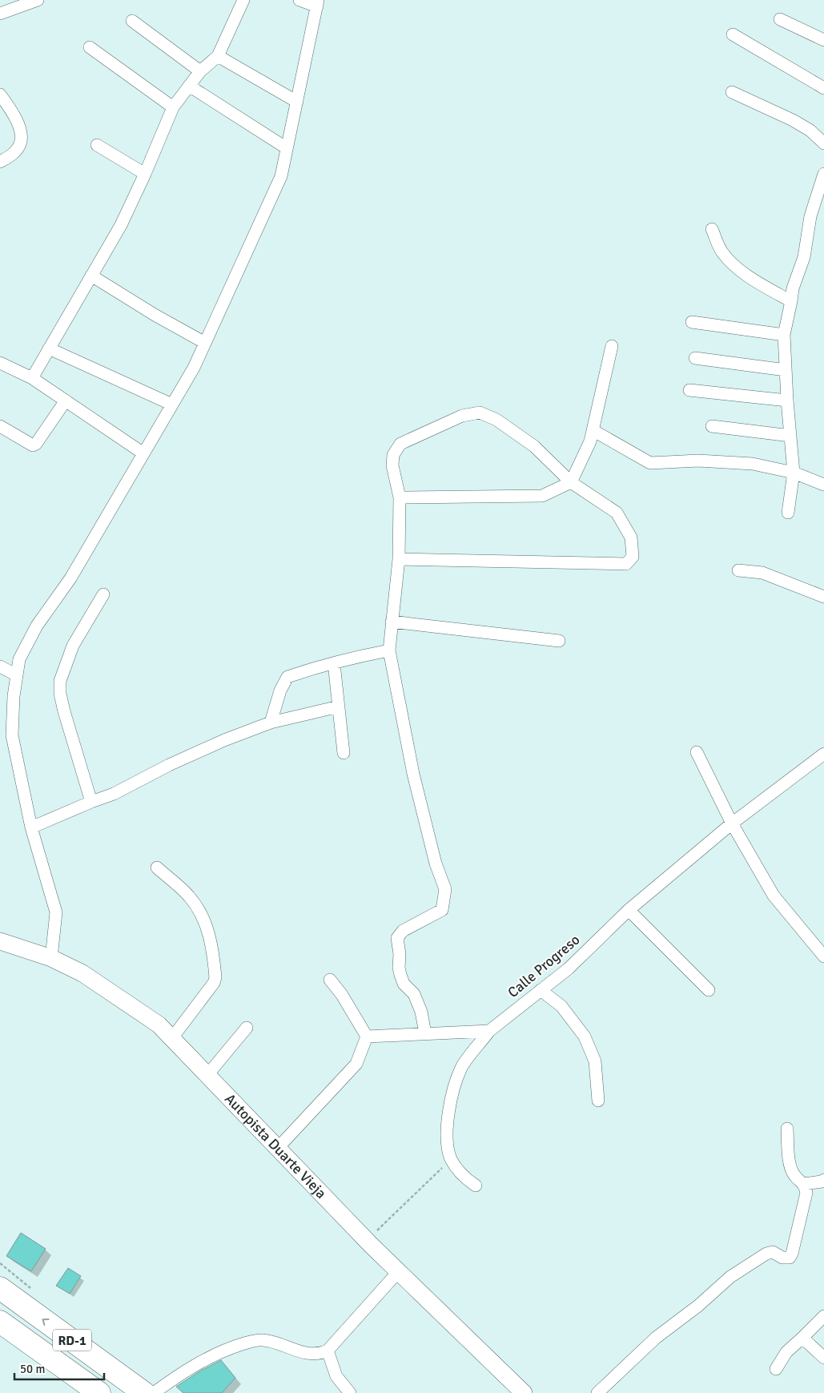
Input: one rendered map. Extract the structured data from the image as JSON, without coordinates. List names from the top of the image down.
{
  "streets": {
    "highway": ["RD-1"],
    "street": ["Calle Progreso", "Autopista Duarte Vieja"]
  },
  "scale_bar": "50 m"
}
